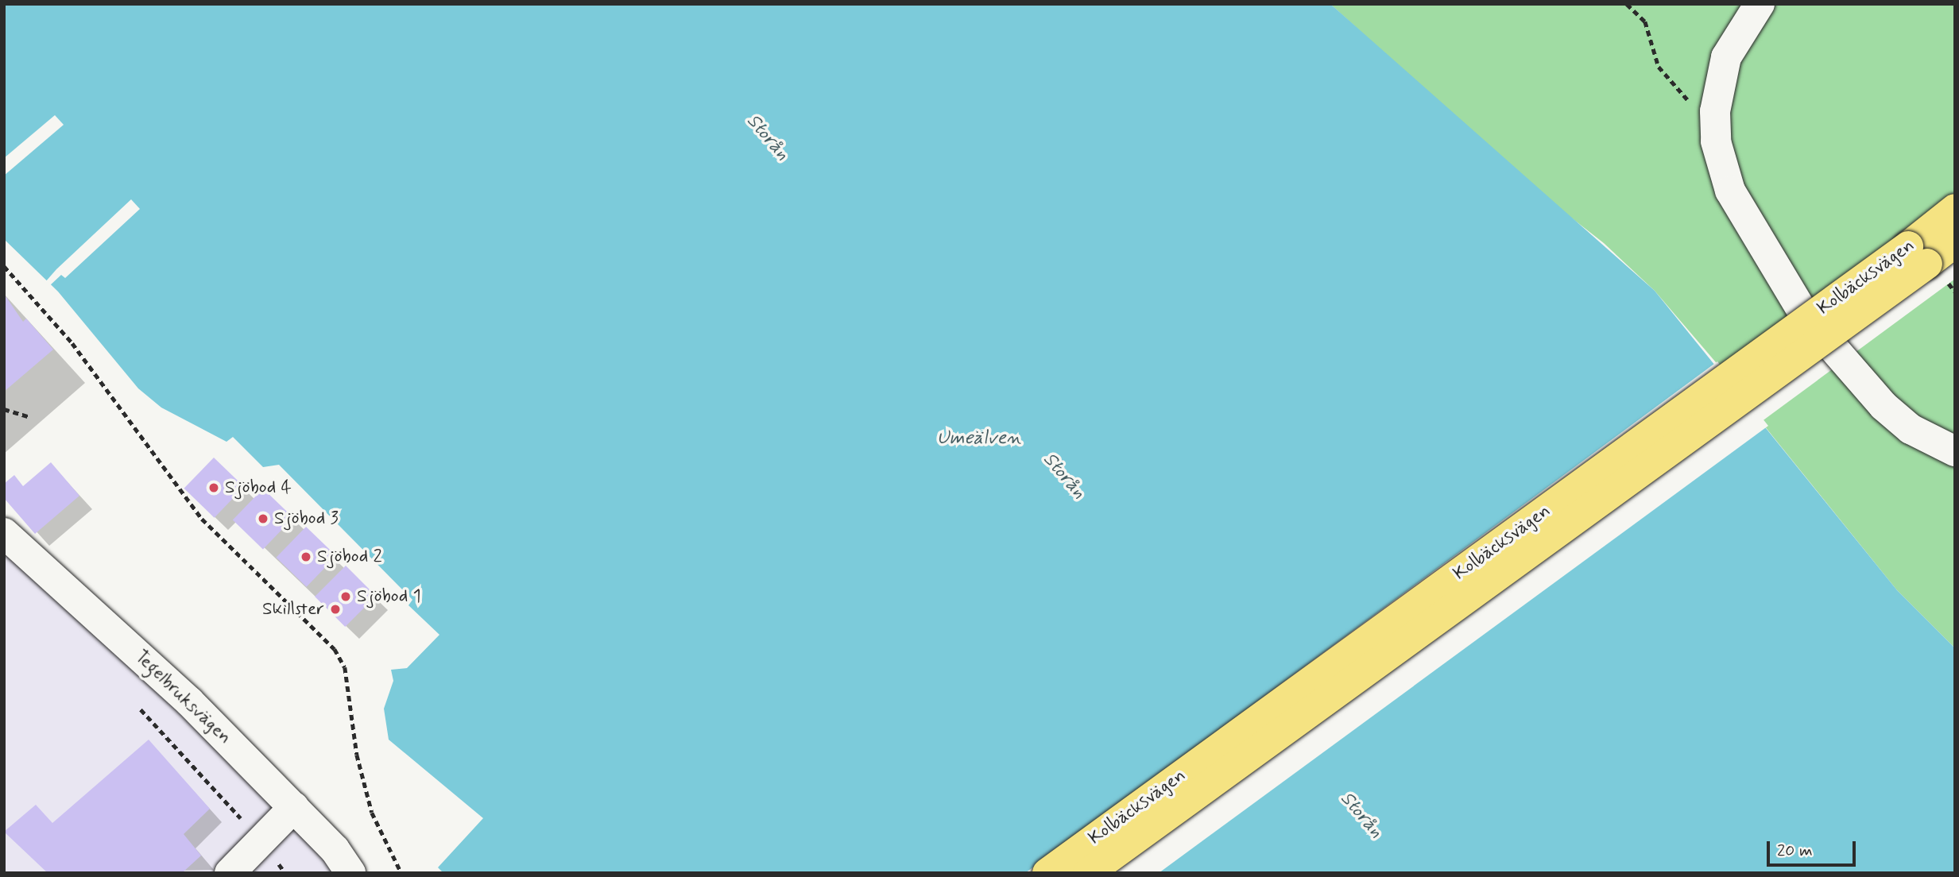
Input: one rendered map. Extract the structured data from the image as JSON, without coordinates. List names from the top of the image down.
{
  "streets": {
    "highway": ["Kolbäcksvägen"],
    "street": ["Tegelbruksvägen"]
  },
  "water": ["Storån", "Umeälven"],
  "places": [
    "Sjöbod 4",
    "Sjöbod 3",
    "Sjöbod 2",
    "Sjöbod 1",
    "Skillster"
  ],
  "scale_bar": "20 m"
}
